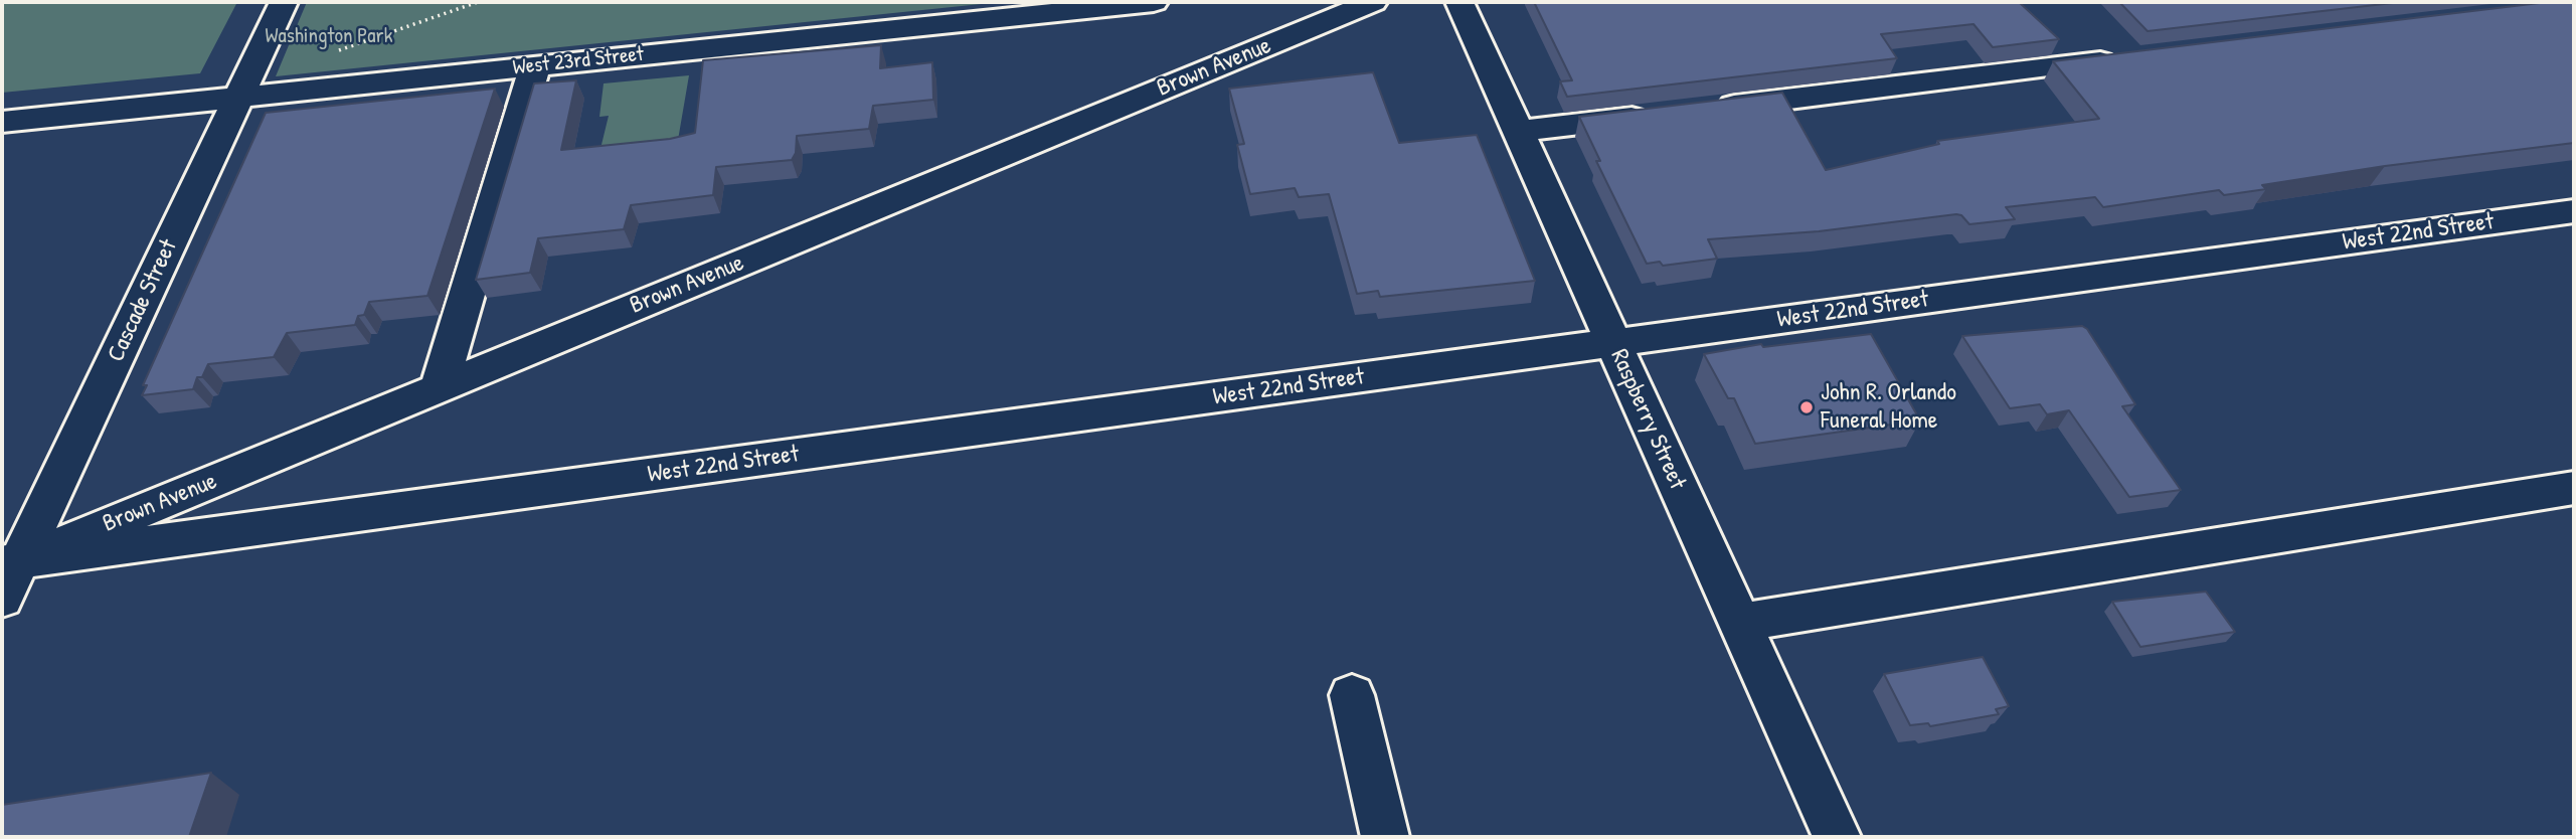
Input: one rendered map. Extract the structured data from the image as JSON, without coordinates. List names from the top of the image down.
{
  "streets": {
    "street": [
      "West 23rd Street",
      "Brown Avenue",
      "West 22nd Street",
      "Cascade Street",
      "Raspberry Street"
    ]
  },
  "crossings": [
    ["West 23rd Street", "Cascade Street"],
    ["Brown Avenue", "West 22nd Street"],
    ["Brown Avenue", "Cascade Street"],
    ["West 22nd Street", "Cascade Street"],
    ["West 22nd Street", "Raspberry Street"]
  ],
  "parks": ["Washington Park"],
  "places": ["John R. Orlando Funeral Home"]
}
